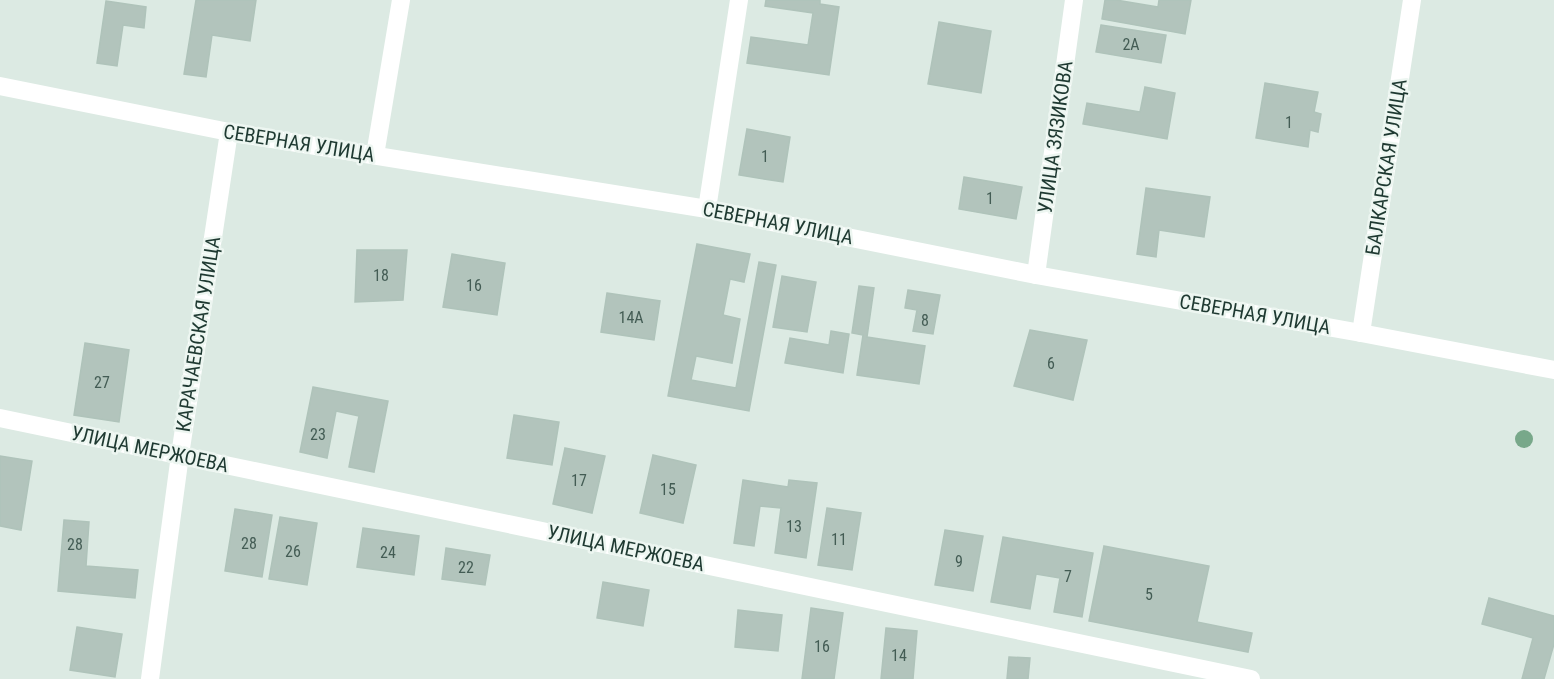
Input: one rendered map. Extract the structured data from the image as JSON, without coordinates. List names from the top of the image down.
{
  "streets": {
    "street": [
      "УЛИЦА ЗЯЗИКОВА",
      "СЕВЕРНАЯ УЛИЦА",
      "БАЛКАРСКАЯ УЛИЦА",
      "КАРАЧАЕВСКАЯ УЛИЦА",
      "УЛИЦА МЕРЖОЕВА"
    ]
  },
  "crossings": [
    ["УЛИЦА ЗЯЗИКОВА", "СЕВЕРНАЯ УЛИЦА"],
    ["СЕВЕРНАЯ УЛИЦА", "БАЛКАРСКАЯ УЛИЦА"],
    ["СЕВЕРНАЯ УЛИЦА", "КАРАЧАЕВСКАЯ УЛИЦА"],
    ["КАРАЧАЕВСКАЯ УЛИЦА", "УЛИЦА МЕРЖОЕВА"]
  ],
  "house_numbers": [
    "2А",
    "1",
    "1",
    "1",
    "18",
    "16",
    "14А",
    "8",
    "6",
    "27",
    "23",
    "17",
    "15",
    "13",
    "11",
    "28",
    "28",
    "26",
    "24",
    "9",
    "22",
    "7",
    "5",
    "16",
    "14"
  ]
}
